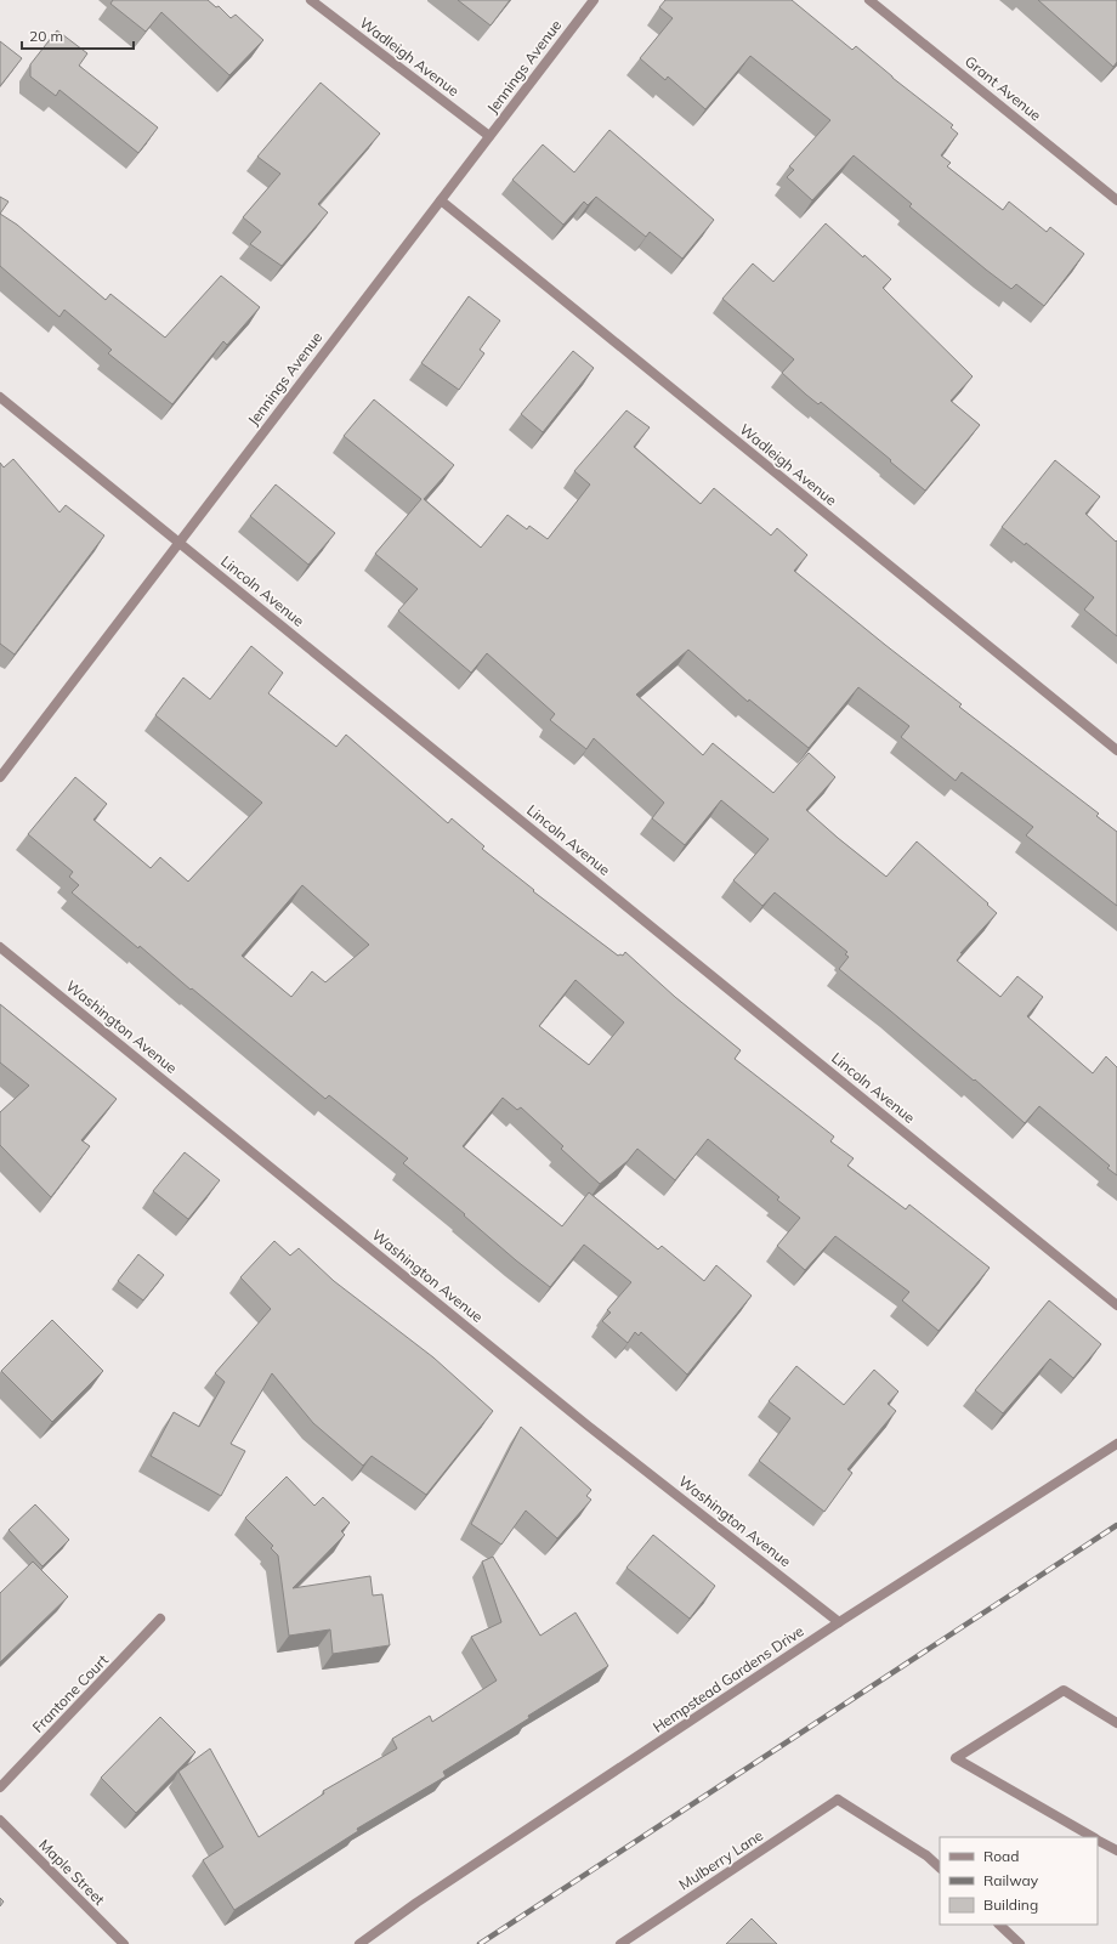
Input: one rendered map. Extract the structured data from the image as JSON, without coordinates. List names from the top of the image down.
{
  "streets": {
    "street": [
      "Wadleigh Avenue",
      "Jennings Avenue",
      "Grant Avenue",
      "Lincoln Avenue",
      "Washington Avenue",
      "Hempstead Gardens Drive",
      "Frantone Court",
      "Mulberry Lane",
      "Maple Street"
    ]
  },
  "crossings": [
    ["Wadleigh Avenue", "Jennings Avenue"],
    ["Jennings Avenue", "Lincoln Avenue"],
    ["Washington Avenue", "Hempstead Gardens Drive"]
  ],
  "legend": ["Road", "Railway", "Building"],
  "scale_bar": "20 m"
}
